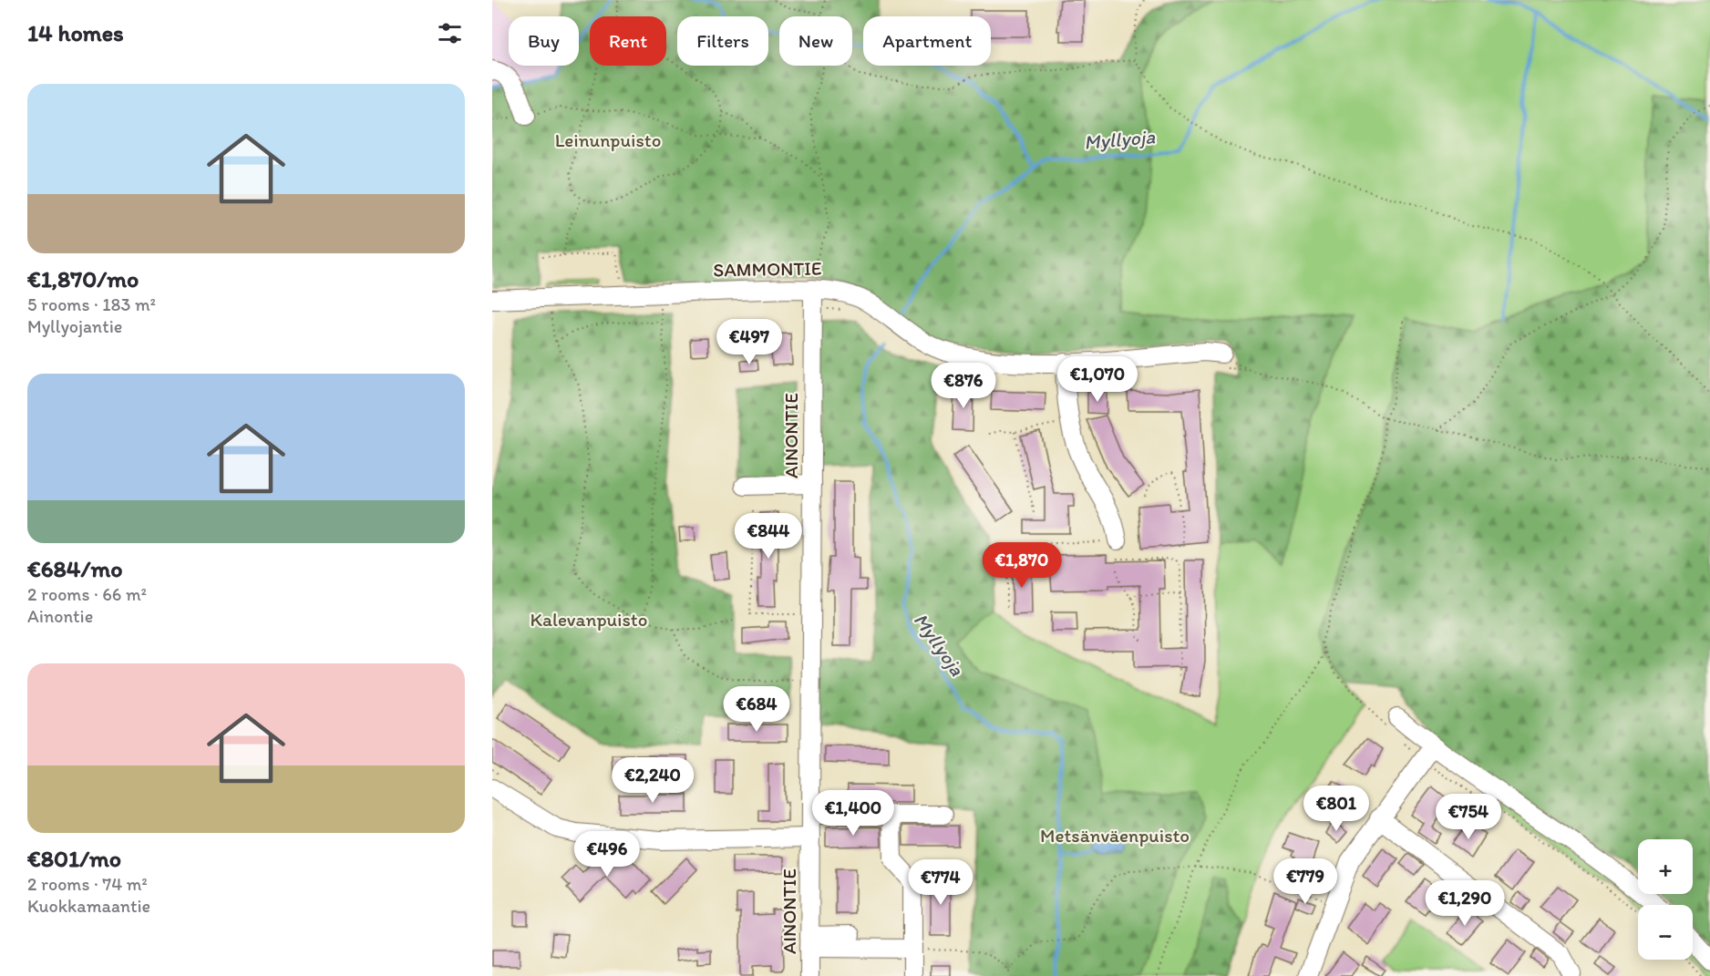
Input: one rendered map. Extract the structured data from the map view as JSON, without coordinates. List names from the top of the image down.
{
  "streets": {
    "street": ["SAMMONTIE", "AINONTIE"]
  },
  "crossings": [
    ["SAMMONTIE", "AINONTIE"]
  ],
  "water": ["Myllyoja"],
  "parks": ["Leinunpuisto", "Kalevanpuisto", "Metsänväenpuisto"],
  "page": {
    "heading": "14 homes",
    "chip": [
      "Buy",
      "Rent",
      "Filters",
      "New",
      "Apartment"
    ],
    "list": [
      {
        "name": "€1,870/mo",
        "note": "5 rooms · 183 m² · Myllyojantie"
      },
      {
        "name": "€684/mo",
        "note": "2 rooms · 66 m² · Ainontie"
      },
      {
        "name": "€801/mo",
        "note": "2 rooms · 74 m² · Kuokkamaantie"
      }
    ],
    "price": [
      "€497",
      "€1,070",
      "€876",
      "€844",
      "€1,870",
      "€684",
      "€2,240",
      "€801",
      "€1,400",
      "€754",
      "€496",
      "€779",
      "€774",
      "€1,290"
    ],
    "map_buttons": ["+", "−"]
  }
}
